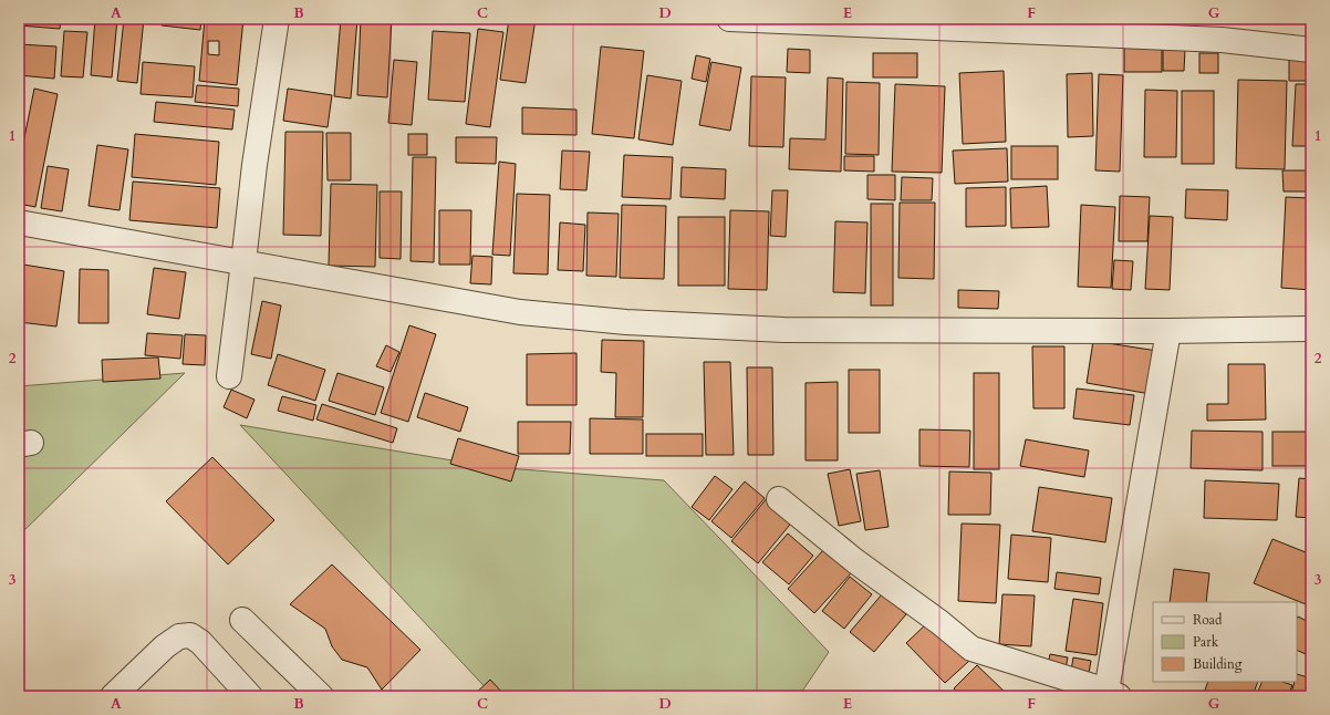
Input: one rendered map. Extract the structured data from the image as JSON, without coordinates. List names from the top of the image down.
{
  "legend": ["Road", "Park", "Building"],
  "grid": {
    "columns": [
      "A",
      "B",
      "C",
      "D",
      "E",
      "F",
      "G"
    ],
    "rows": ["1", "2", "3"]
  }
}
